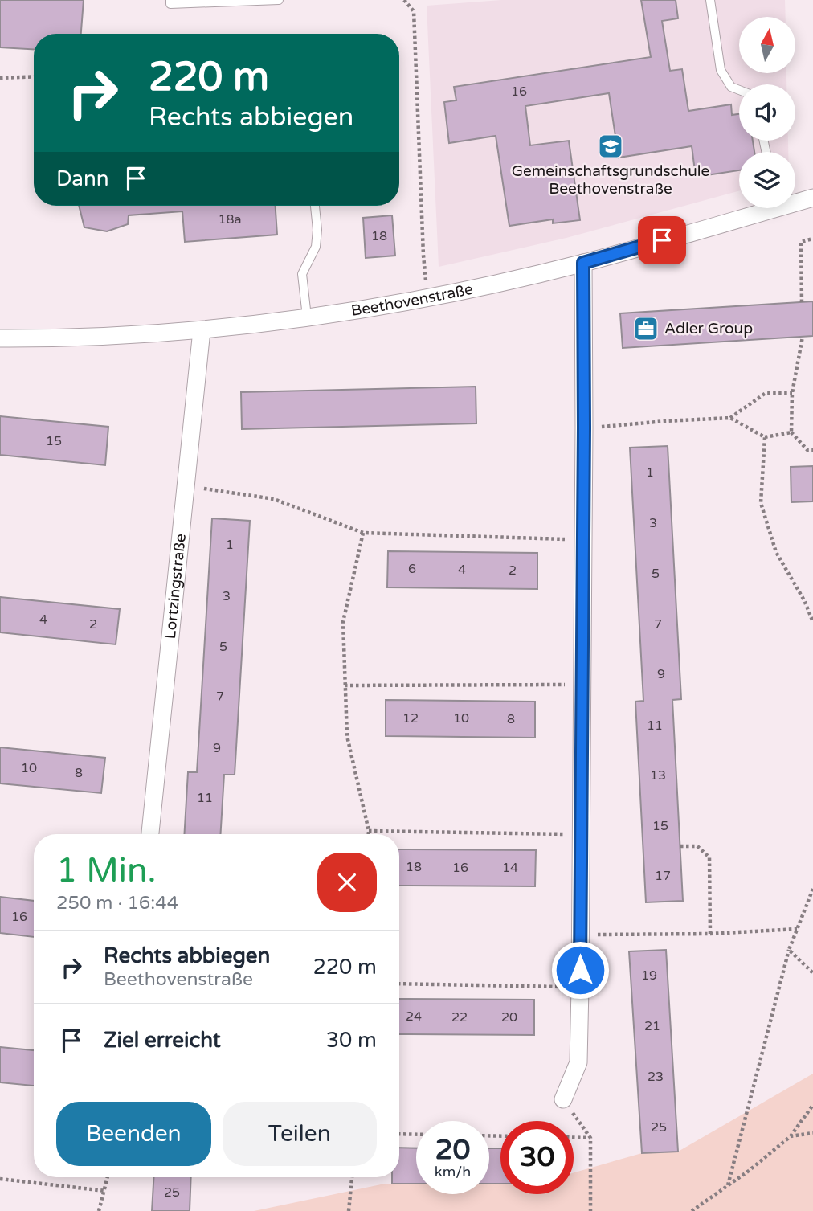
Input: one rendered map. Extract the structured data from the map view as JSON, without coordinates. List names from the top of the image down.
{
  "streets": {
    "street": ["Beethovenstraße", "Lortzingstraße"]
  },
  "crossings": [
    ["Beethovenstraße", "Lortzingstraße"]
  ],
  "places": {
    "school or university": ["Gemeinschaftsgrundschule Beethovenstraße"],
    "office": ["Adler Group"]
  },
  "house_numbers": [
    "16",
    "18a",
    "18",
    "15",
    "1",
    "3",
    "1",
    "6",
    "4",
    "2",
    "5",
    "3",
    "4",
    "2",
    "7",
    "5",
    "9",
    "7",
    "12",
    "10",
    "8",
    "11",
    "9",
    "10",
    "8",
    "13",
    "11",
    "15",
    "18",
    "16",
    "14",
    "17",
    "16",
    "19",
    "24",
    "22",
    "20",
    "21",
    "23",
    "25",
    "25"
  ],
  "north": "top",
  "page": {
    "turn": ["220 m", "Rechts abbiegen"],
    "then": "Dann",
    "heading": ["1 Min.", "250 m · 16:44"],
    "list": [
      {
        "name": "Rechts abbiegen",
        "note": "Beethovenstraße",
        "value": "220 m"
      },
      {
        "name": "Ziel erreicht",
        "value": "30 m"
      }
    ],
    "buttons": ["Beenden", "Teilen"],
    "speed": "20 km/h",
    "limit": "30"
  }
}
